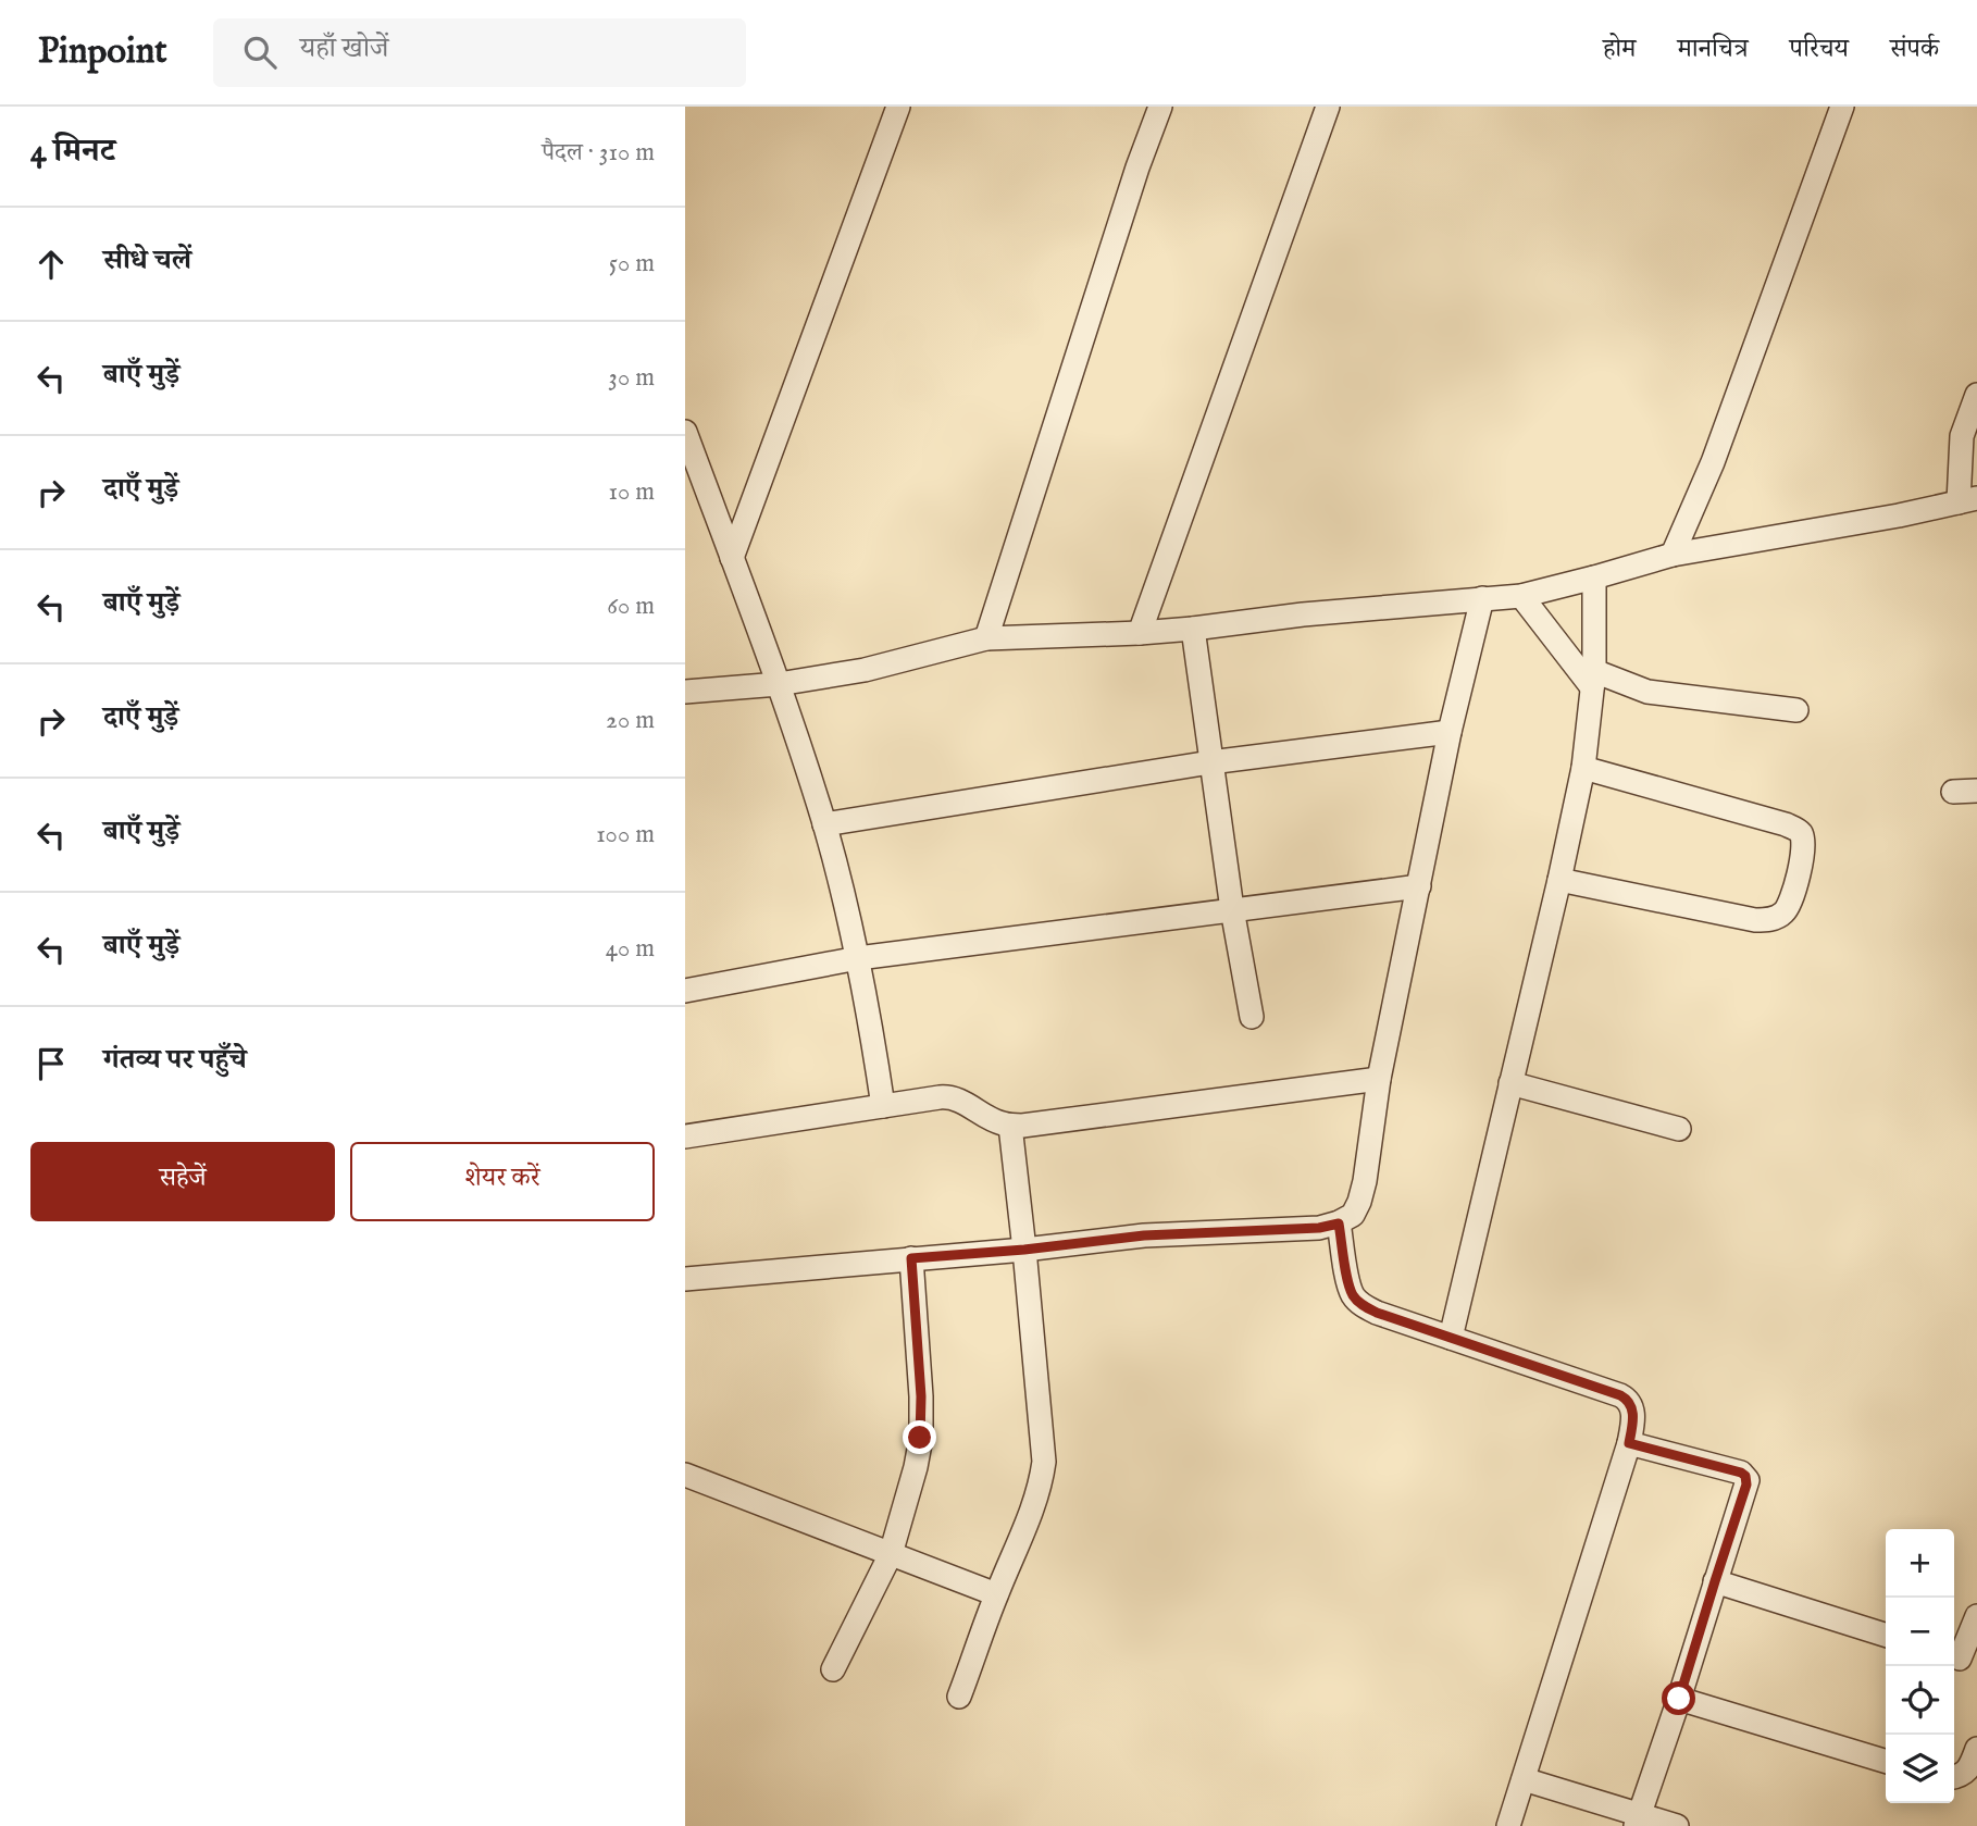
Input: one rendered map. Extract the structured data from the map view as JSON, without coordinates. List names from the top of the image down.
{
  "page": {
    "header": "Pinpoint",
    "search": "यहाँ खोजें",
    "nav": [
      "होम",
      "मानचित्र",
      "परिचय",
      "संपर्क"
    ],
    "heading": ["4 मिनट", "पैदल · 310 m"],
    "list": [
      ["सीधे चलें", "50 m"],
      ["बाएँ मुड़ें", "30 m"],
      ["दाएँ मुड़ें", "10 m"],
      ["बाएँ मुड़ें", "60 m"],
      ["दाएँ मुड़ें", "20 m"],
      ["बाएँ मुड़ें", "100 m"],
      ["बाएँ मुड़ें", "40 m"],
      "गंतव्य पर पहुँचे"
    ],
    "buttons": ["सहेजें", "शेयर करें"],
    "map_buttons": ["+", "−"]
  }
}
